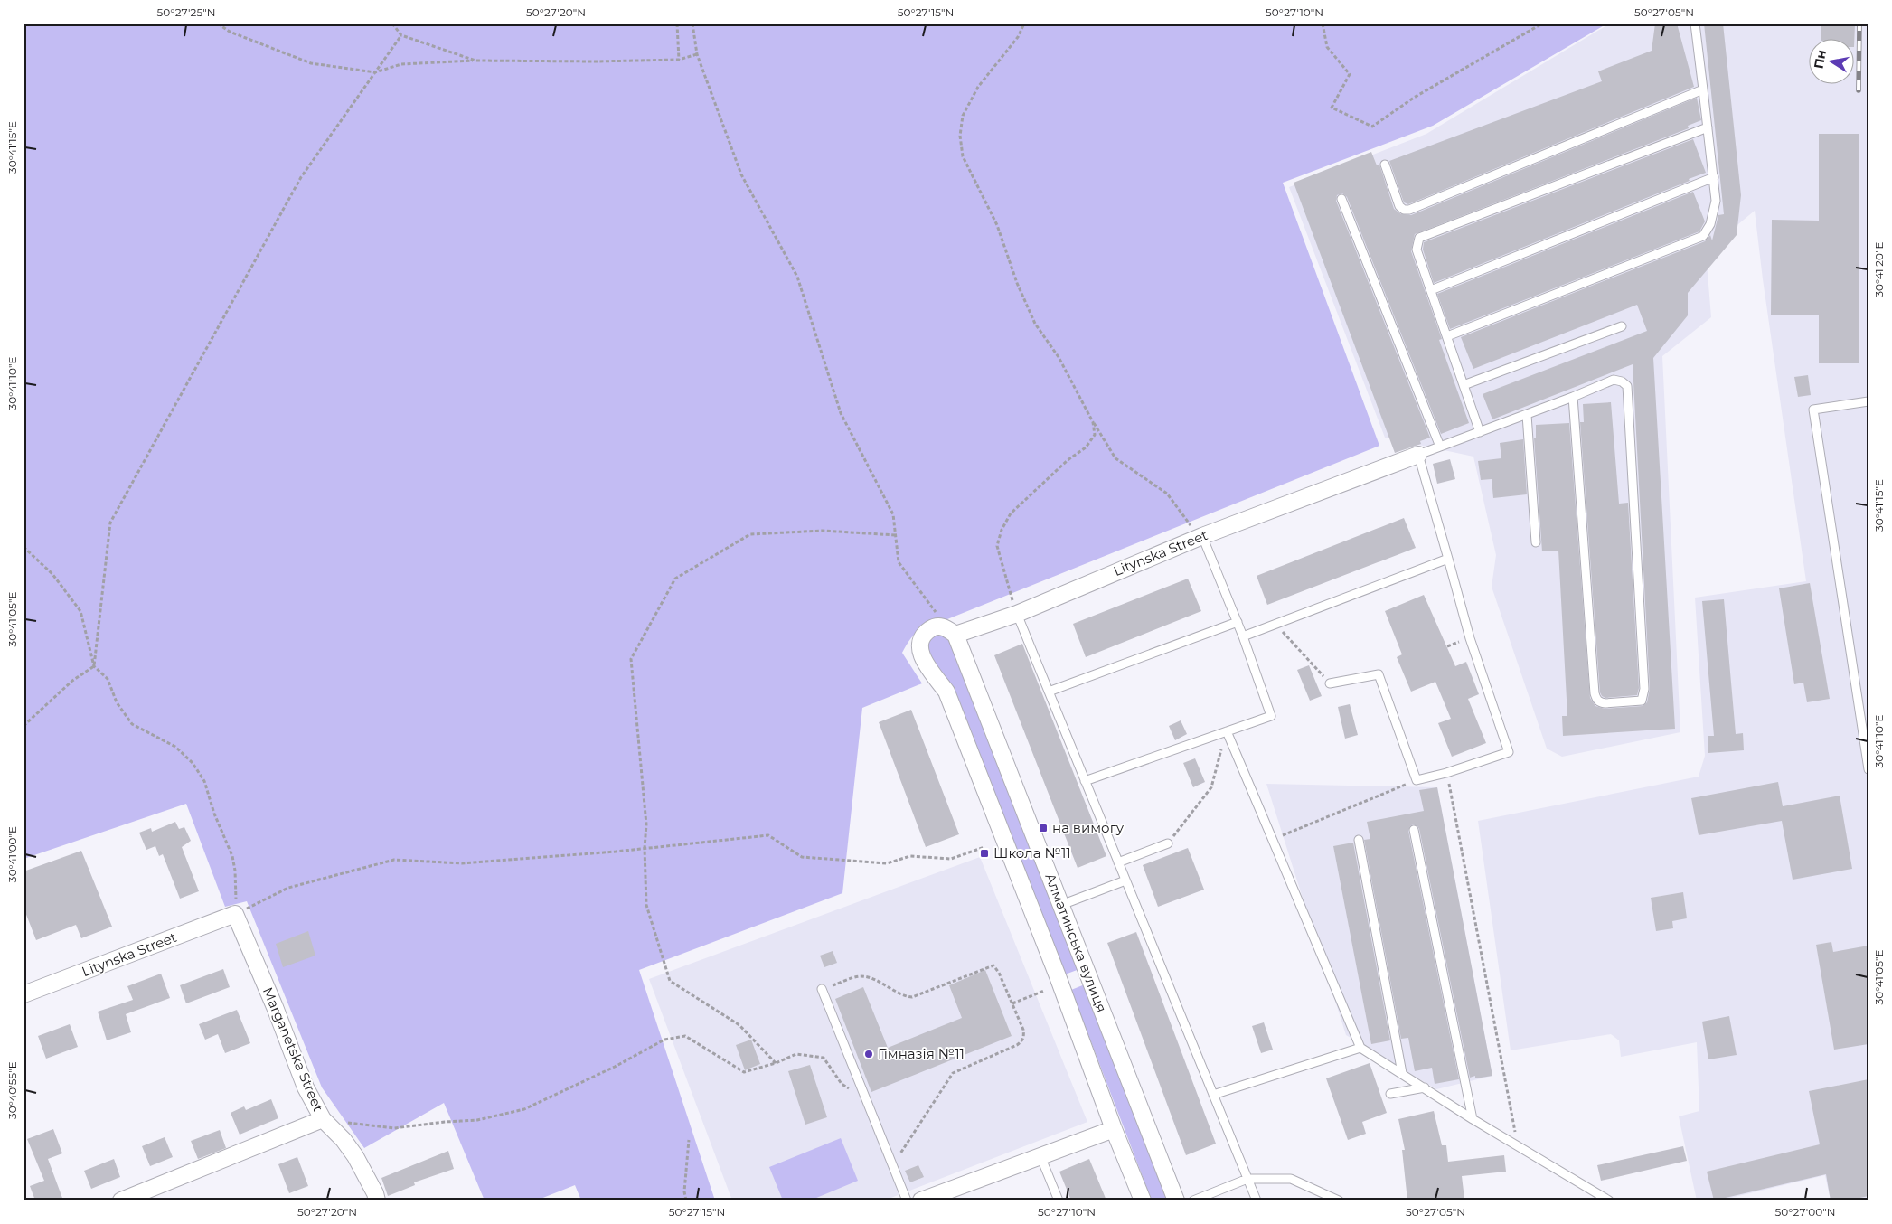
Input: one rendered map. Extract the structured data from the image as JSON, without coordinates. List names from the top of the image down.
{
  "streets": {
    "street": ["Litynska Street", "Алматинська вулиця", "Marganetska Street"]
  },
  "crossings": [
    ["Litynska Street", "Алматинська вулиця"],
    ["Litynska Street", "Marganetska Street"]
  ],
  "places": {
    "transit": ["на вимогу", "Школа №11"],
    "other": ["Гімназія №11"]
  },
  "north": "left",
  "coordinates": [
    "50°27'25\"N",
    "50°27'20\"N",
    "50°27'15\"N",
    "50°27'10\"N",
    "50°27'05\"N",
    "30°41'15\"E",
    "30°41'20\"E",
    "30°41'10\"E",
    "30°41'05\"E",
    "30°41'00\"E",
    "30°40'55\"E",
    "50°27'00\"N"
  ]
}
